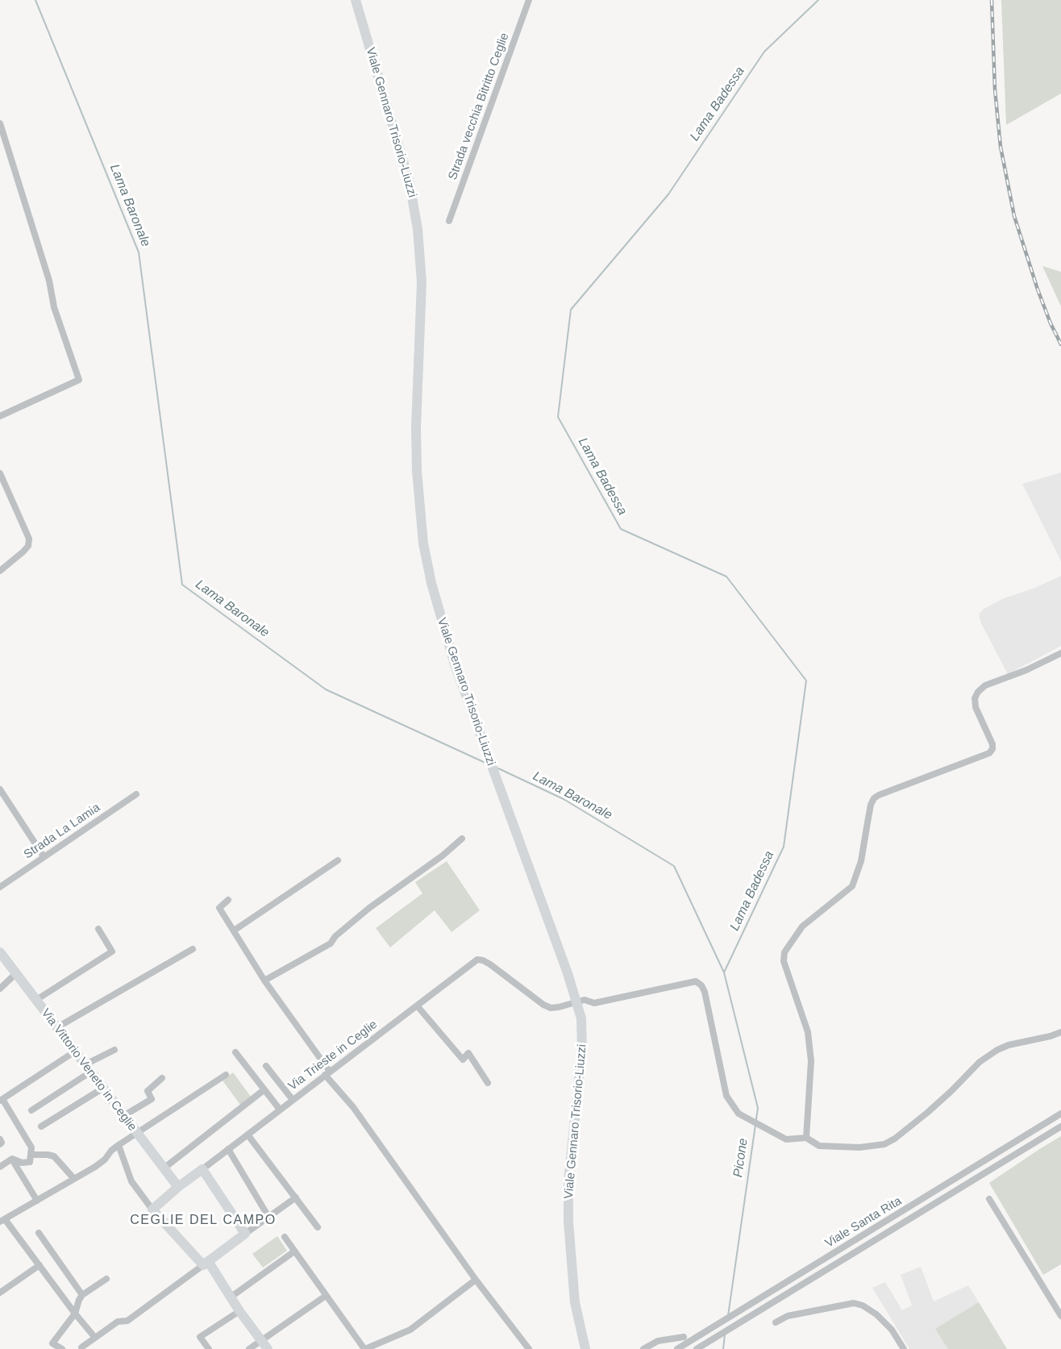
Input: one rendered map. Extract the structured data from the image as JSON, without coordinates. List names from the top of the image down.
{
  "streets": {
    "main road": ["Viale Gennaro Trisorio-Liuzzi", "Via Vittorio Veneto in Ceglie"],
    "street": [
      "Strada vecchia Bitritto Ceglie",
      "Strada La Lamia",
      "Via Trieste in Ceglie",
      "Viale Santa Rita"
    ]
  },
  "crossings": [
    ["Viale Gennaro Trisorio-Liuzzi", "Via Trieste in Ceglie"]
  ],
  "districts": ["CEGLIE DEL CAMPO"],
  "water": ["Lama Badessa", "Lama Baronale", "Picone"]
}
